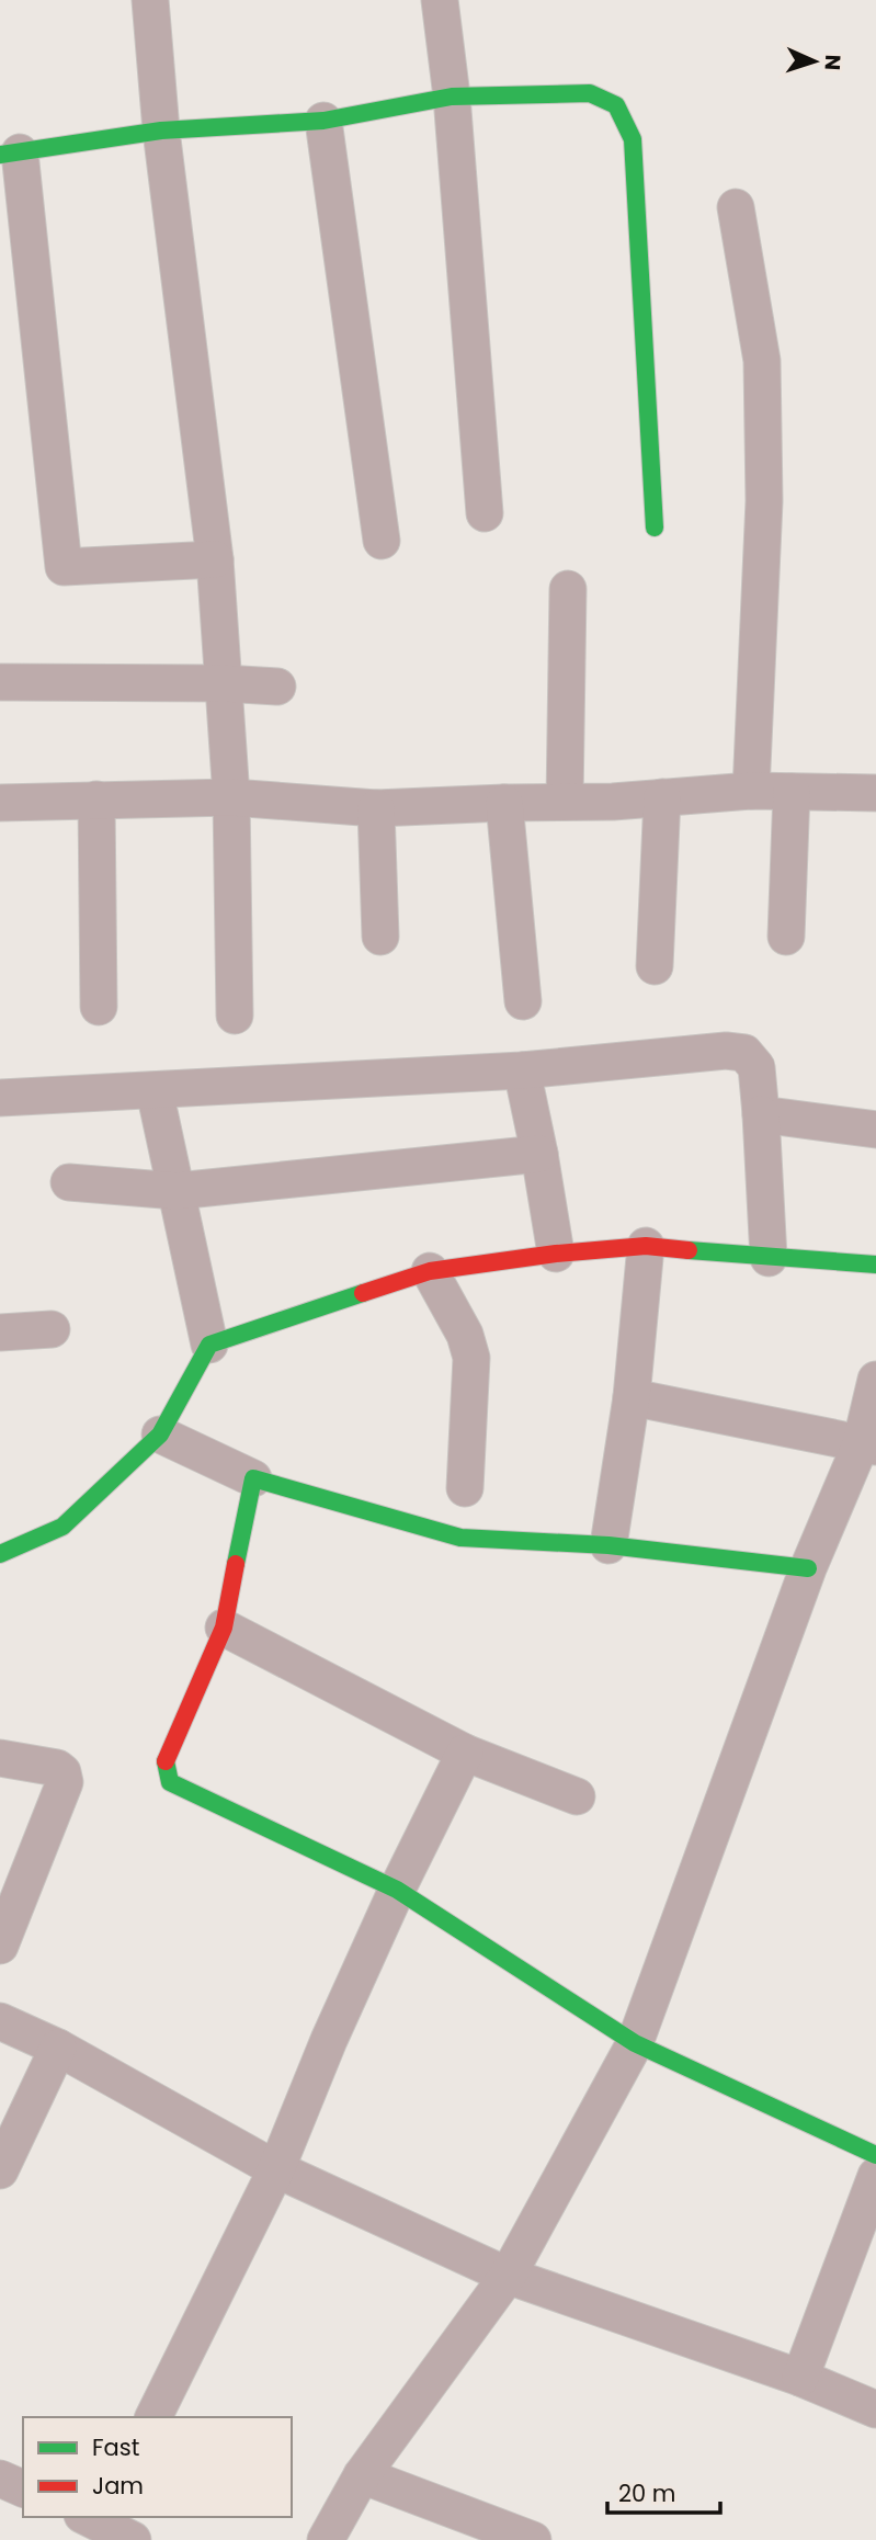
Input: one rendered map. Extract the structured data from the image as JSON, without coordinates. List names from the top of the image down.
{
  "legend": ["Fast", "Jam"],
  "scale_bar": "20 m",
  "north": "right"
}
